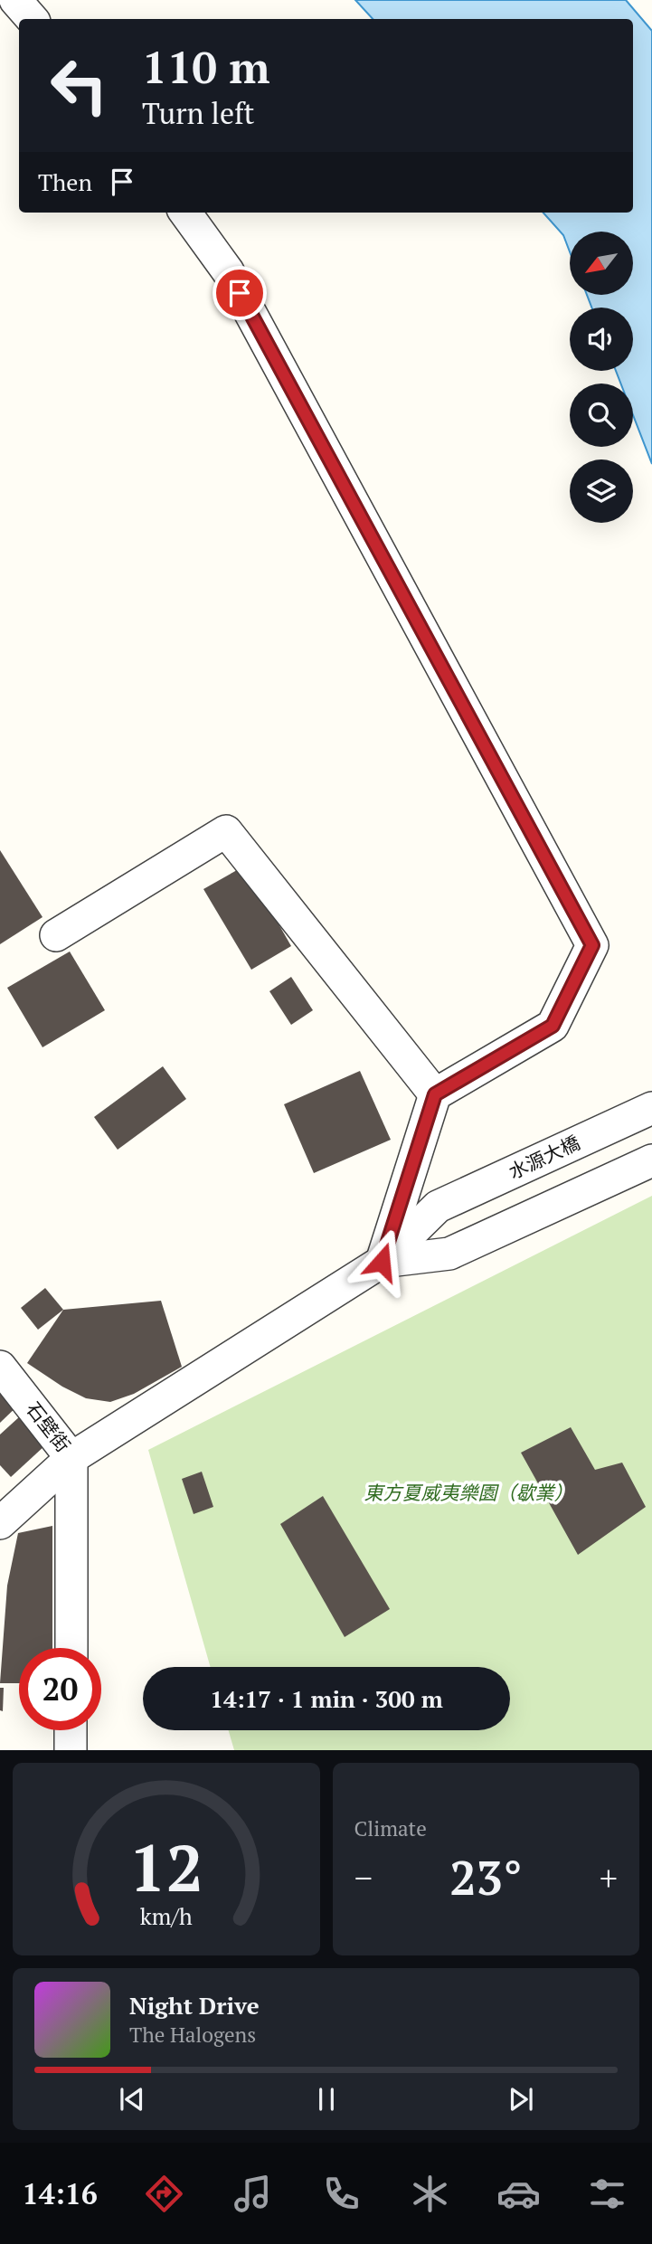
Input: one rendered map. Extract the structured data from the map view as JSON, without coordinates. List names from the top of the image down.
{
  "streets": {
    "street": ["水源大橋", "石壁街"]
  },
  "parks": ["東方夏威夷樂園（歇業）"],
  "north": "bottom left",
  "page": {
    "turn": ["110 m", "Turn left"],
    "then": "Then",
    "limit": "20",
    "trip": "14:17 · 1 min · 300 m",
    "tile": "Climate",
    "heat": ["−", "23°", "+"],
    "song": ["Night Drive", "The Halogens"],
    "tabs": "14:16",
    "gauge": ["12", "km/h"]
  }
}
